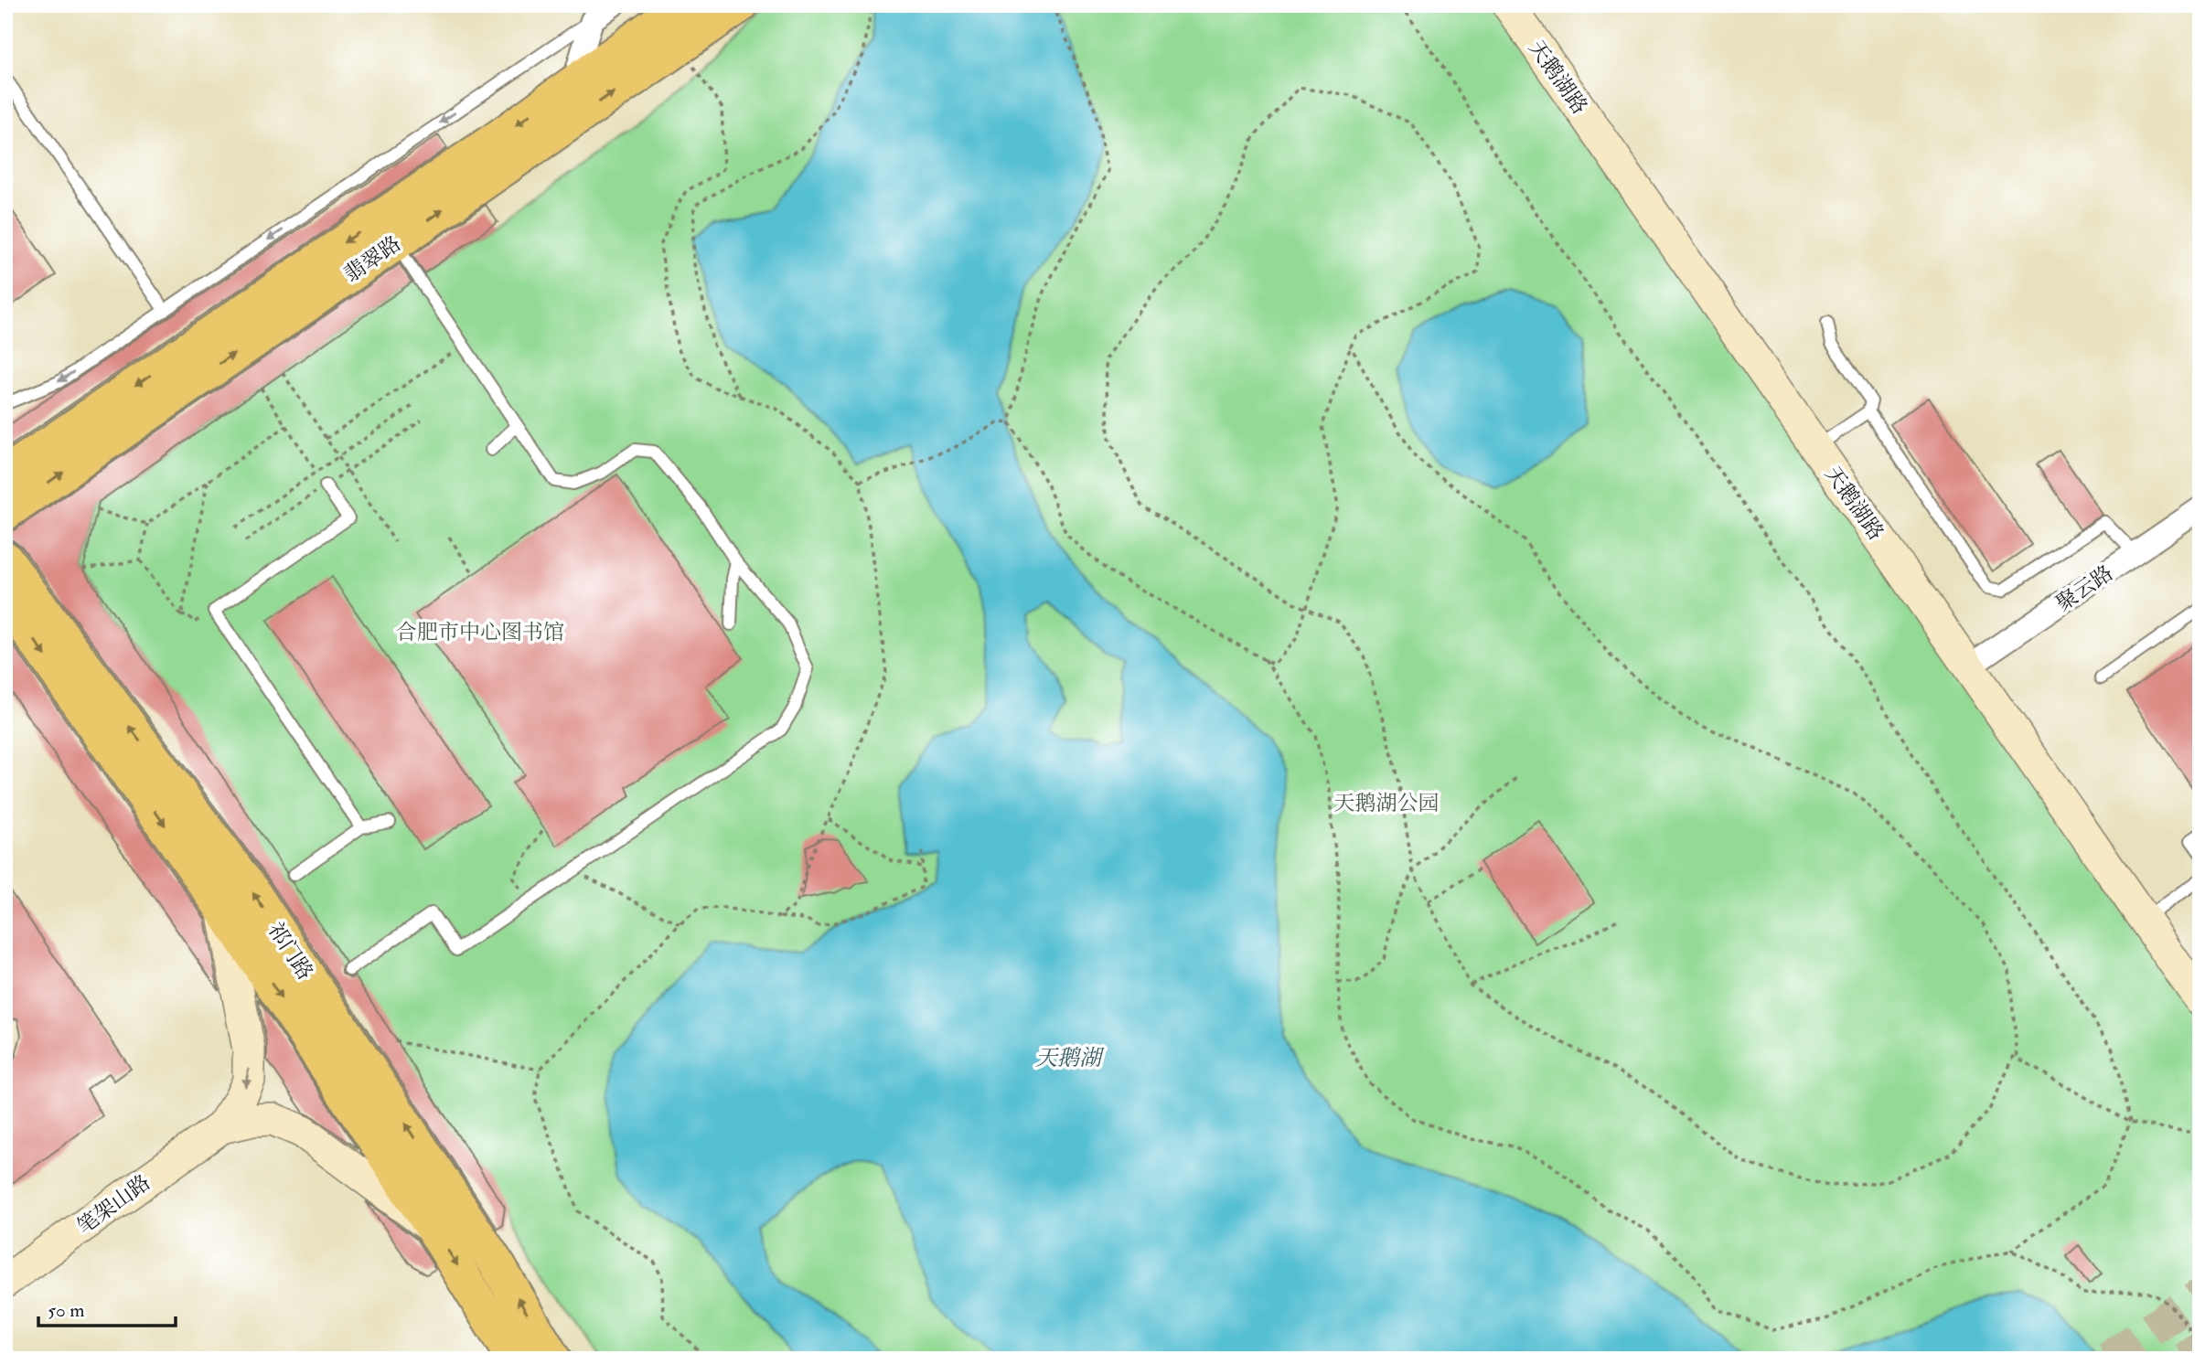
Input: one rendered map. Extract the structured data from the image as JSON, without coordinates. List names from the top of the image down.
{
  "streets": {
    "main road": ["翡翠路", "祁门路"],
    "street": ["天鹅湖路", "聚云路", "笔架山路"]
  },
  "crossings": [
    ["天鹅湖路", "聚云路"]
  ],
  "water": ["天鹅湖"],
  "parks": ["合肥市中心图书馆", "天鹅湖公园"],
  "scale_bar": "50 m"
}
